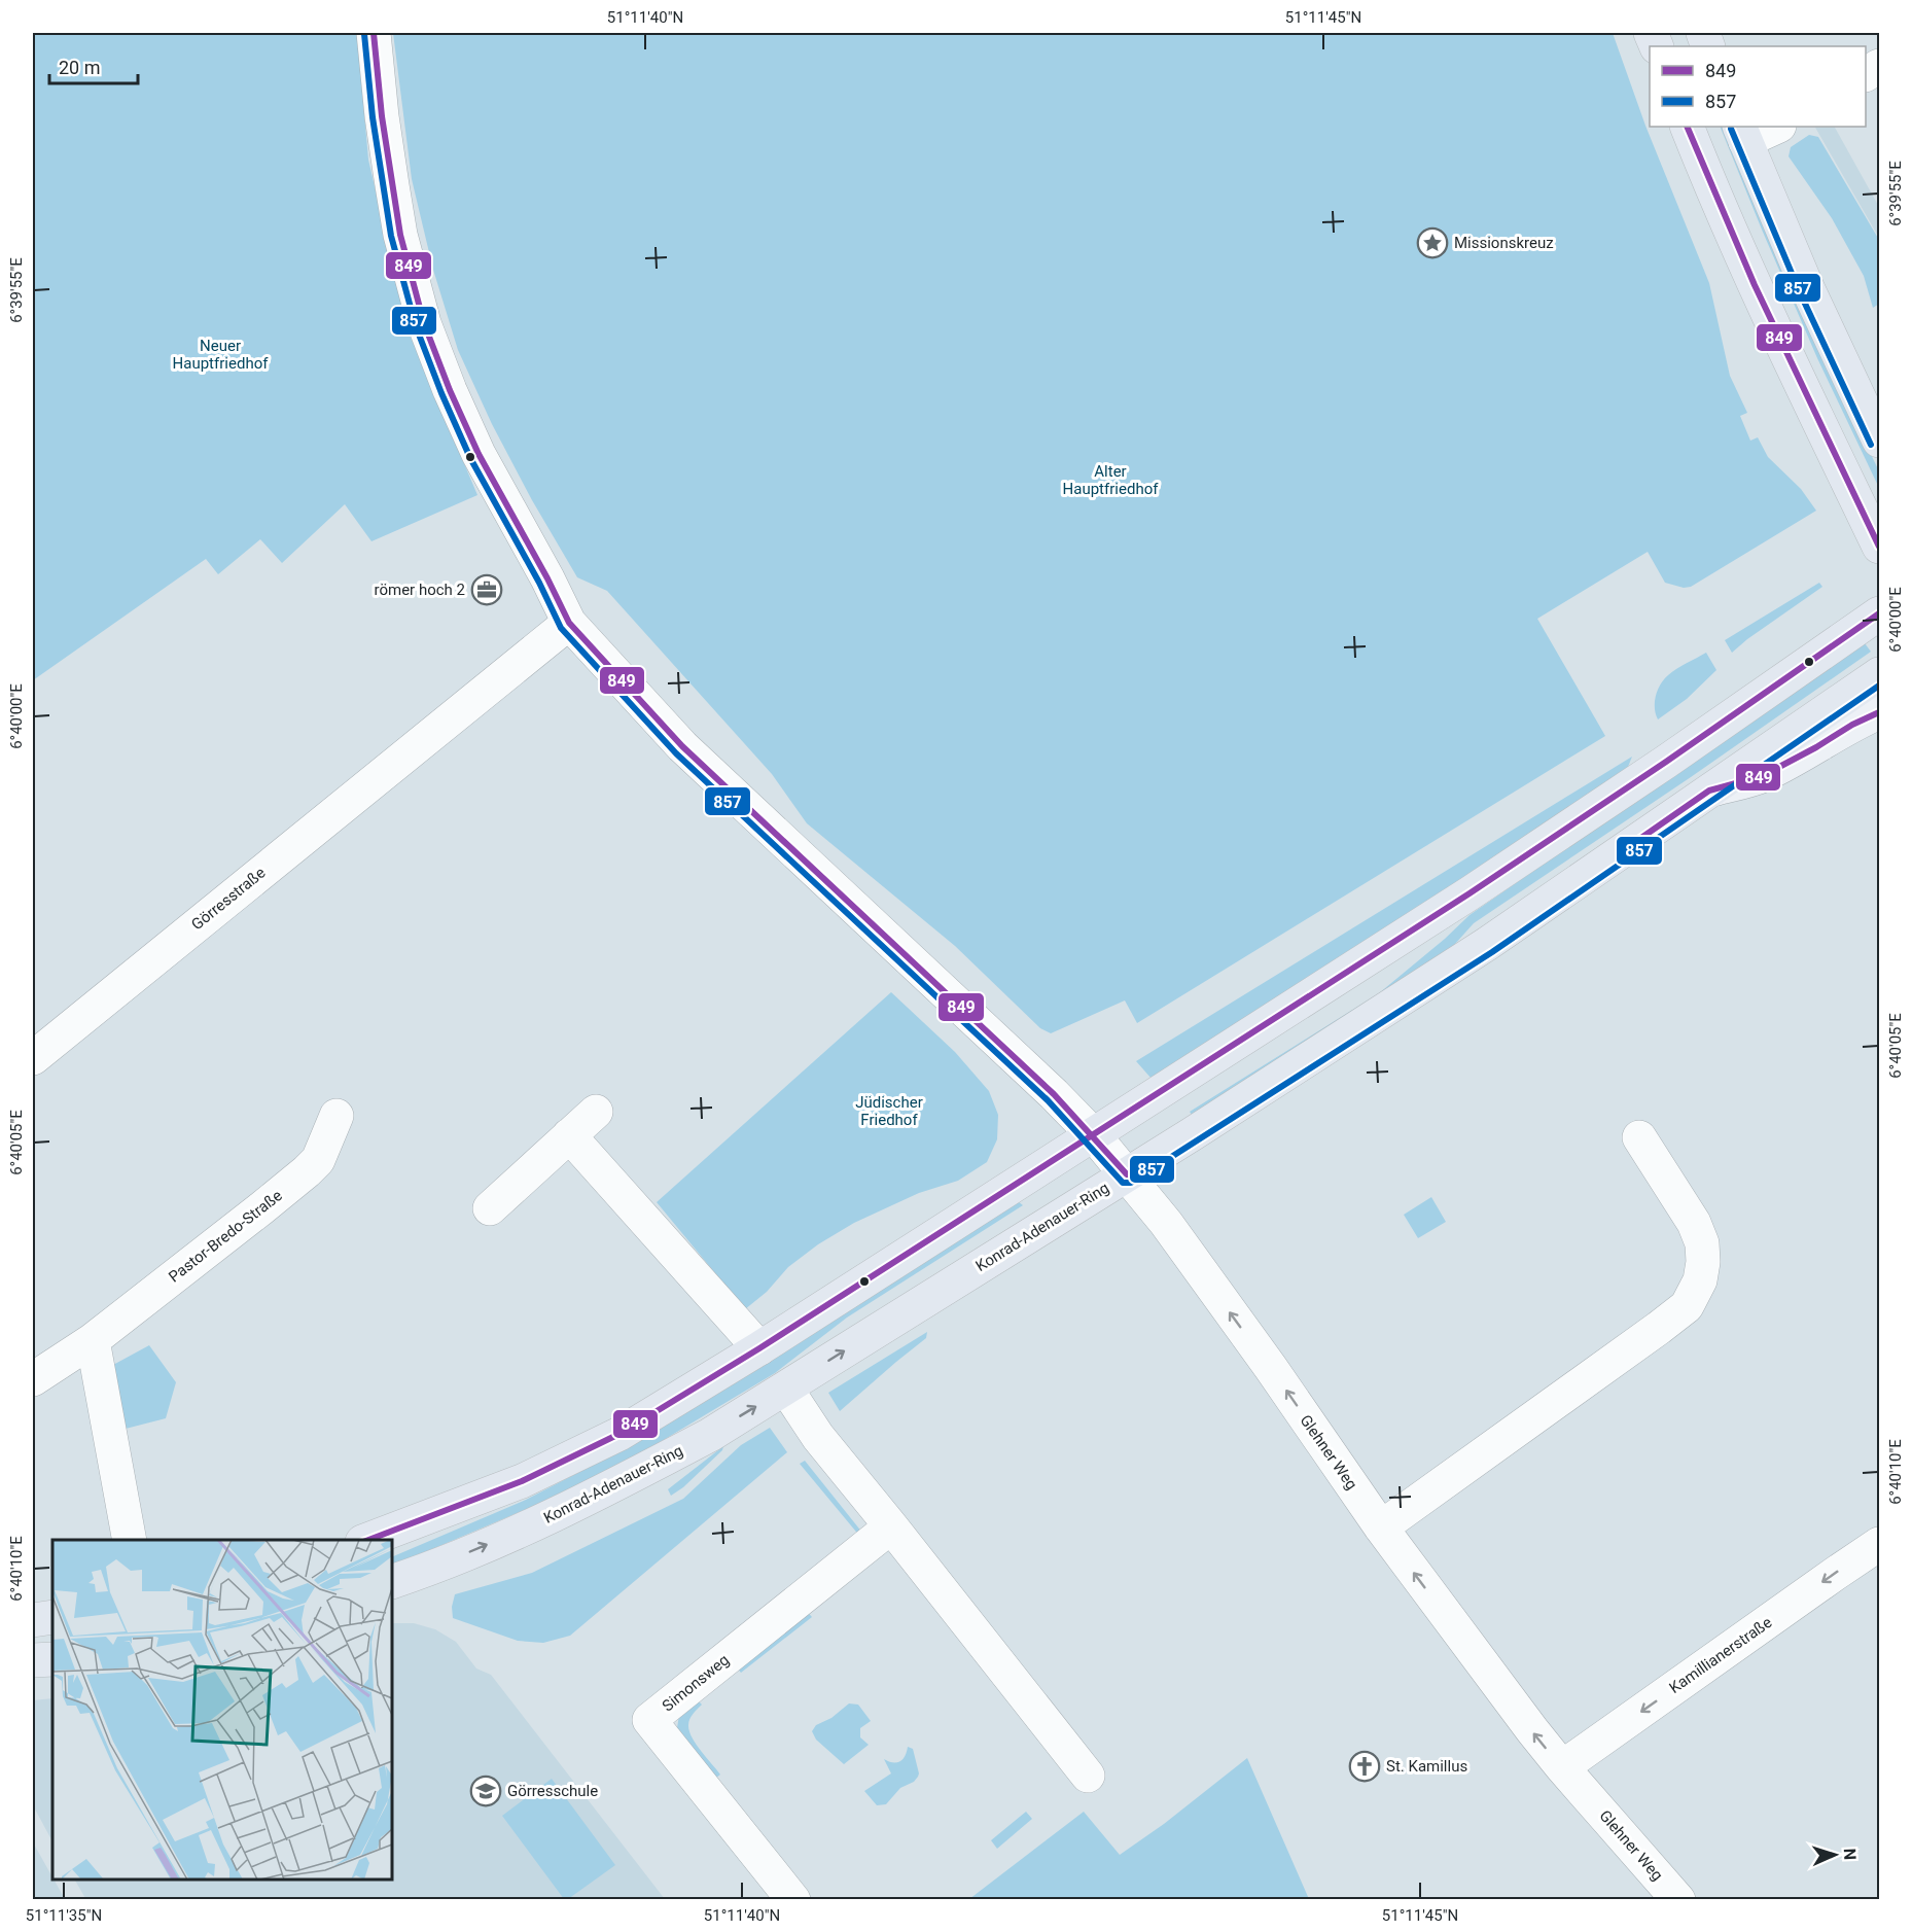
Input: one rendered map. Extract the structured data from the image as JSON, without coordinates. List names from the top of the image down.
{
  "streets": {
    "main road": ["Konrad-Adenauer-Ring"],
    "street": [
      "Görresstraße",
      "Pastor-Bredo-Straße",
      "Glehner Weg",
      "Kamillianerstraße",
      "Simonsweg"
    ]
  },
  "crossings": [
    ["Görresstraße", "Glehner Weg"],
    ["Konrad-Adenauer-Ring", "Glehner Weg"],
    ["Glehner Weg", "Kamillianerstraße"]
  ],
  "one_way": ["Kamillianerstraße"],
  "parks": ["Neuer Hauptfriedhof", "Alter Hauptfriedhof", "Jüdischer Friedhof"],
  "places": {
    "place": ["Missionskreuz"],
    "office": ["römer hoch 2"],
    "church": ["St. Kamillus"],
    "school or university": ["Görresschule"]
  },
  "lines": ["transit line 849", "transit line 857"],
  "legend": ["849", "857"],
  "scale_bar": "20 m",
  "north": "right",
  "coordinates": [
    "51°11'40\"N",
    "51°11'45\"N",
    "6°39'55\"E",
    "6°40'00\"E",
    "6°40'05\"E",
    "6°40'10\"E",
    "51°11'35\"N"
  ]
}
